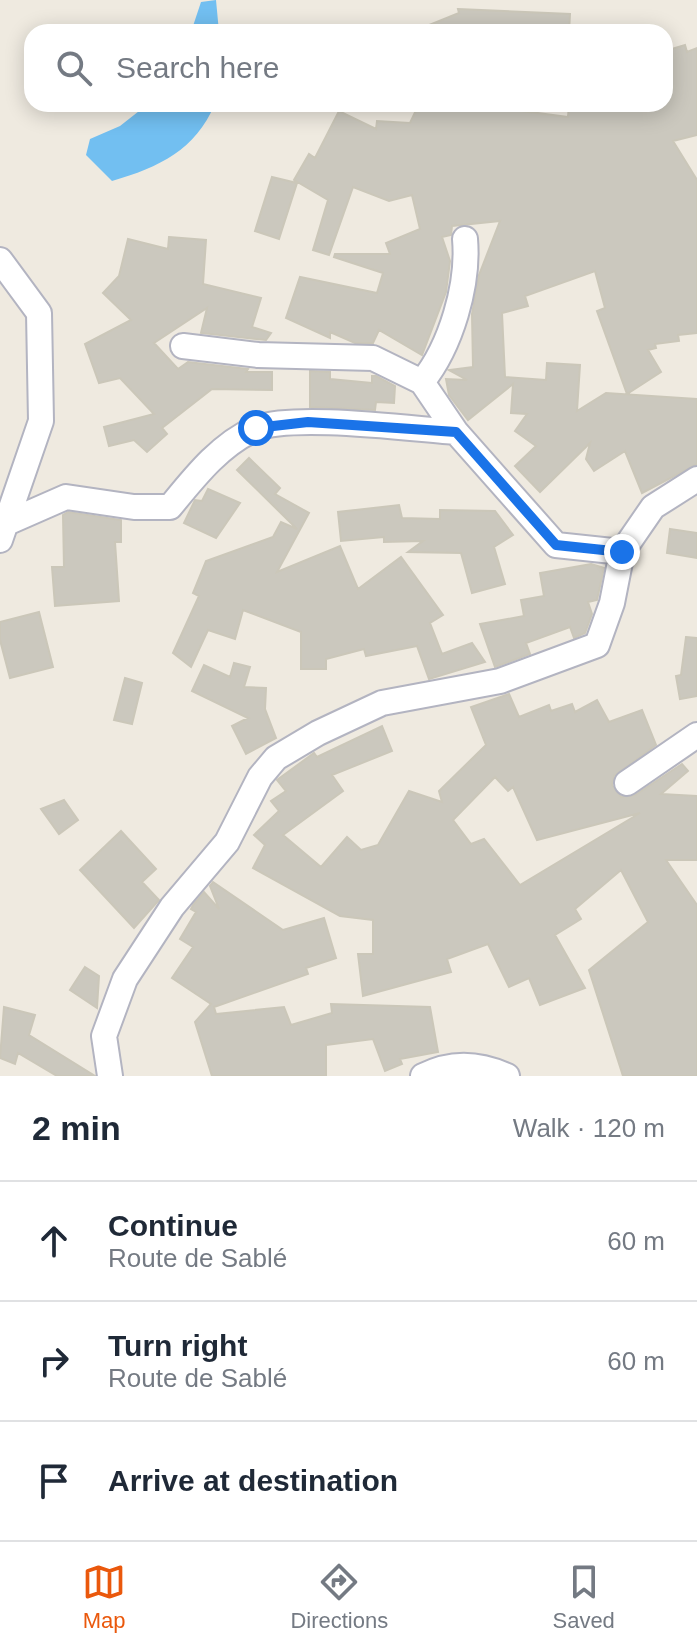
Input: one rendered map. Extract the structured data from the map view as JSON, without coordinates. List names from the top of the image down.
{
  "page": {
    "search": "Search here",
    "heading": ["2 min", "Walk · 120 m"],
    "list": [
      ["Continue", "Route de Sablé", "60 m"],
      ["Turn right", "Route de Sablé", "60 m"],
      "Arrive at destination"
    ],
    "nav": ["Map", "Directions", "Saved"]
  }
}
